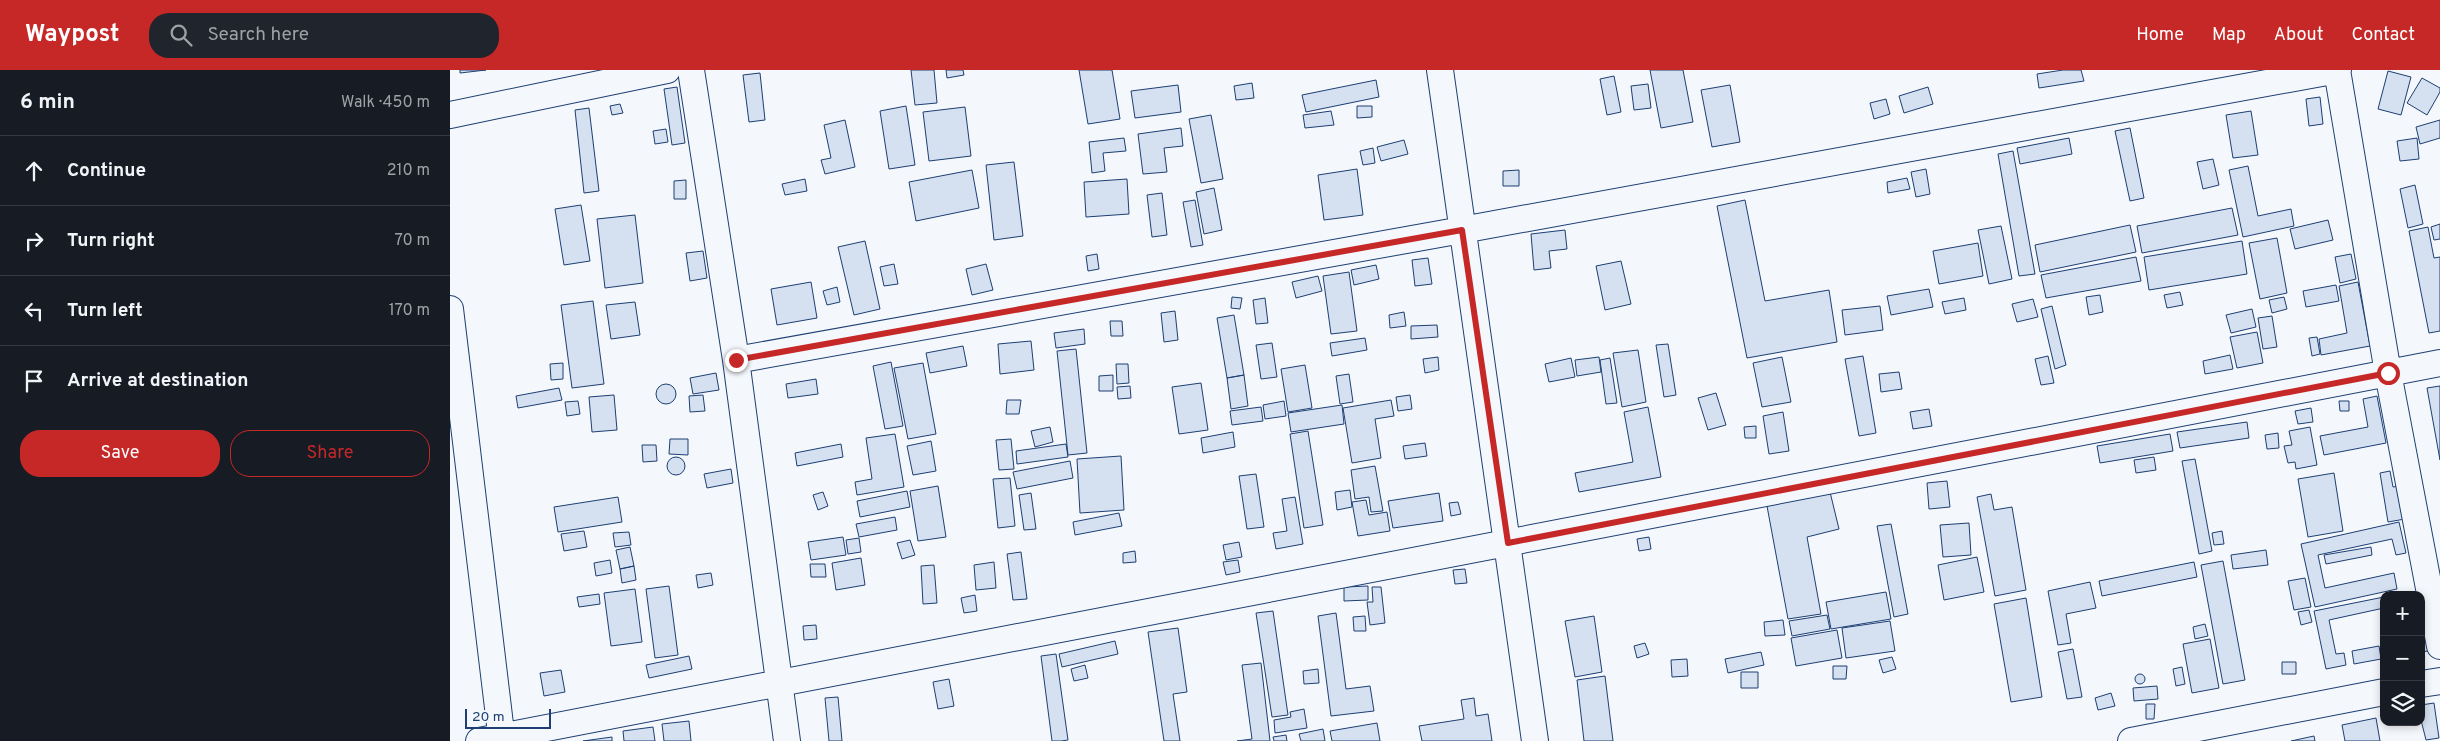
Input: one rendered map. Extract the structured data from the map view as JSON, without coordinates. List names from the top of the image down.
{
  "scale_bar": "20 m",
  "page": {
    "header": "Waypost",
    "search": "Search here",
    "nav": [
      "Home",
      "Map",
      "About",
      "Contact"
    ],
    "heading": ["6 min", "Walk · 450 m"],
    "list": [
      ["Continue", "210 m"],
      ["Turn right", "70 m"],
      ["Turn left", "170 m"],
      "Arrive at destination"
    ],
    "buttons": ["Save", "Share"],
    "map_buttons": ["+", "−"],
    "scale": "20 m"
  }
}
